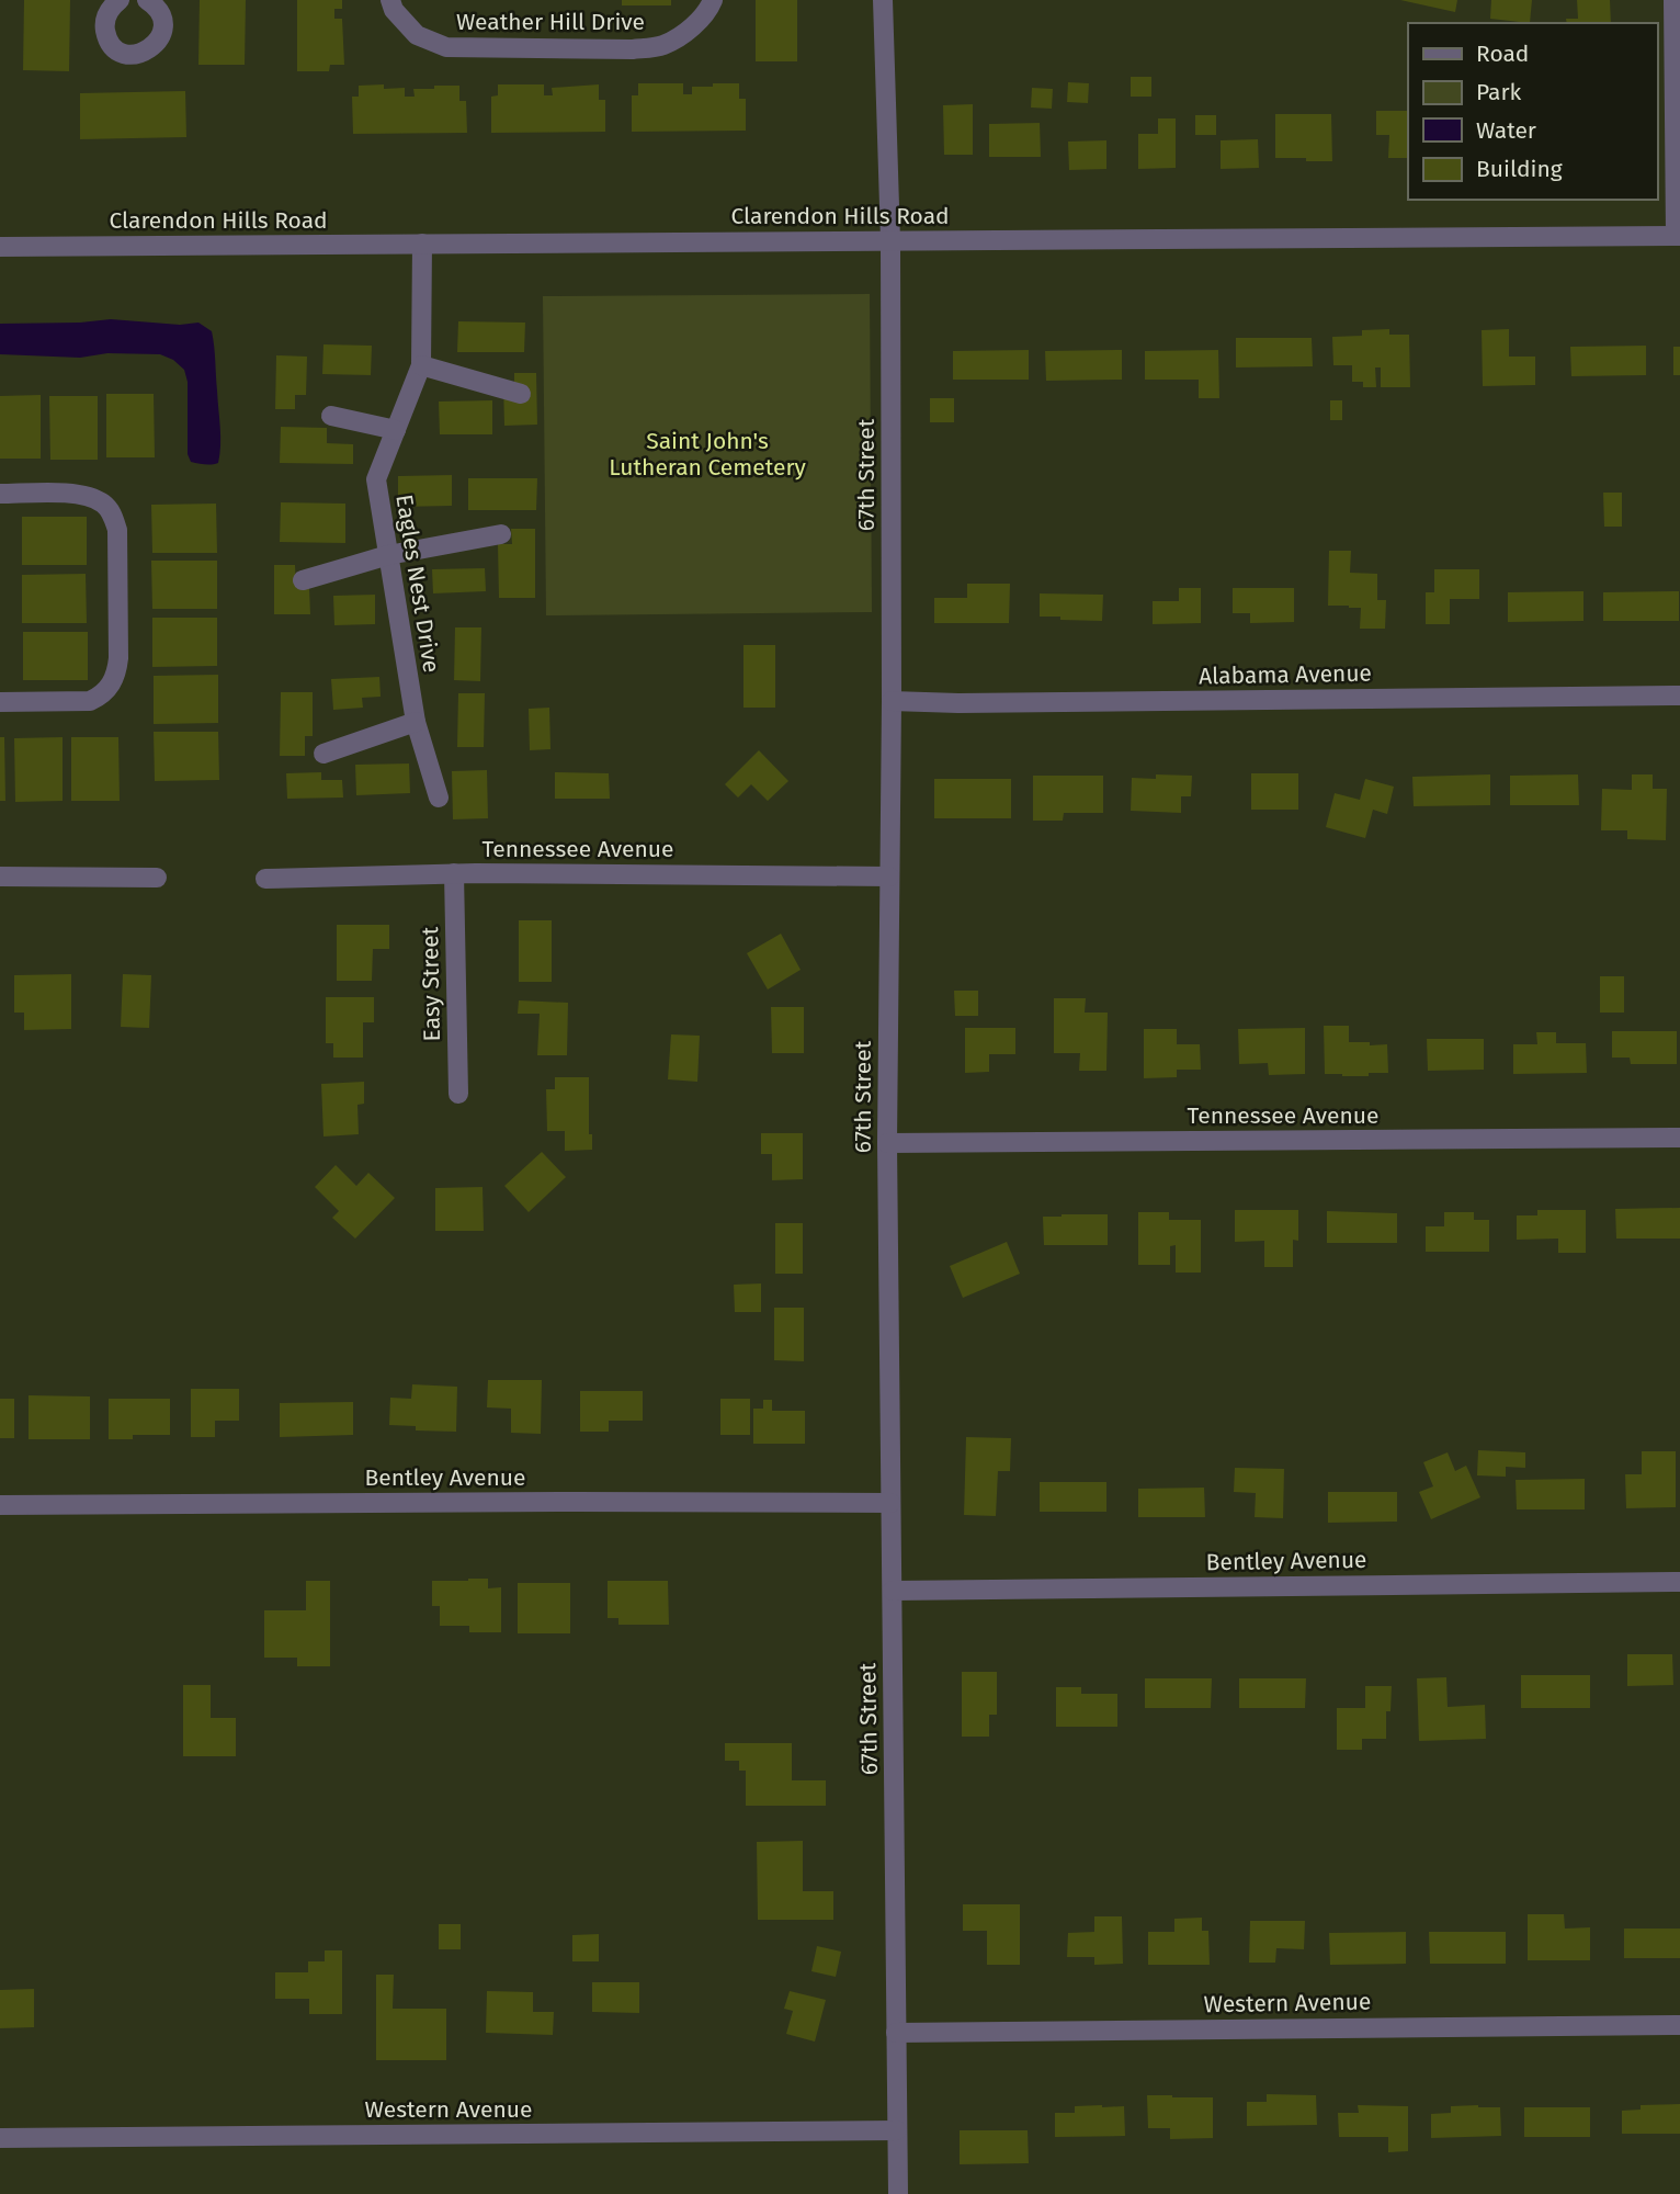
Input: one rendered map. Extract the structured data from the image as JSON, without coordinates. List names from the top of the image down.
{
  "streets": {
    "street": [
      "Weather Hill Drive",
      "Clarendon Hills Road",
      "67th Street",
      "Eagles Nest Drive",
      "Alabama Avenue",
      "Tennessee Avenue",
      "Easy Street",
      "Bentley Avenue",
      "Western Avenue"
    ]
  },
  "crossings": [
    ["Clarendon Hills Road", "67th Street"],
    ["Clarendon Hills Road", "Eagles Nest Drive"],
    ["67th Street", "Alabama Avenue"],
    ["67th Street", "Tennessee Avenue"],
    ["67th Street", "Bentley Avenue"],
    ["67th Street", "Western Avenue"],
    ["Tennessee Avenue", "Easy Street"]
  ],
  "parks": ["Saint John's Lutheran Cemetery"],
  "legend": [
    "Road",
    "Park",
    "Water",
    "Building"
  ]
}
